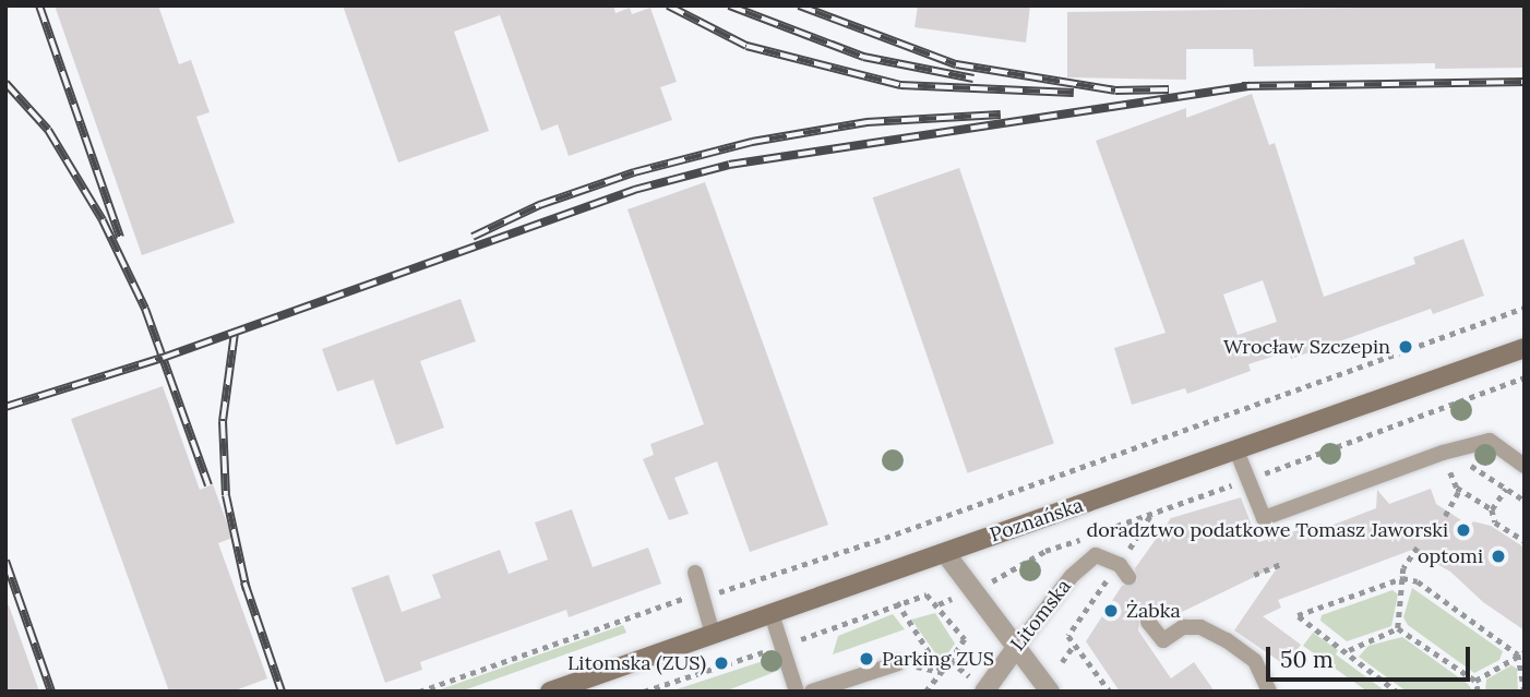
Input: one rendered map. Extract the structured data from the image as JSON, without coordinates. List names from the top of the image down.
{
  "streets": {
    "street": ["Poznańska", "Litomska"]
  },
  "places": [
    "Wrocław Szczepin",
    "doradztwo podatkowe Tomasz Jaworski",
    "optomi",
    "Żabka",
    "Parking ZUS",
    "Litomska (ZUS)"
  ],
  "scale_bar": "50 m"
}
